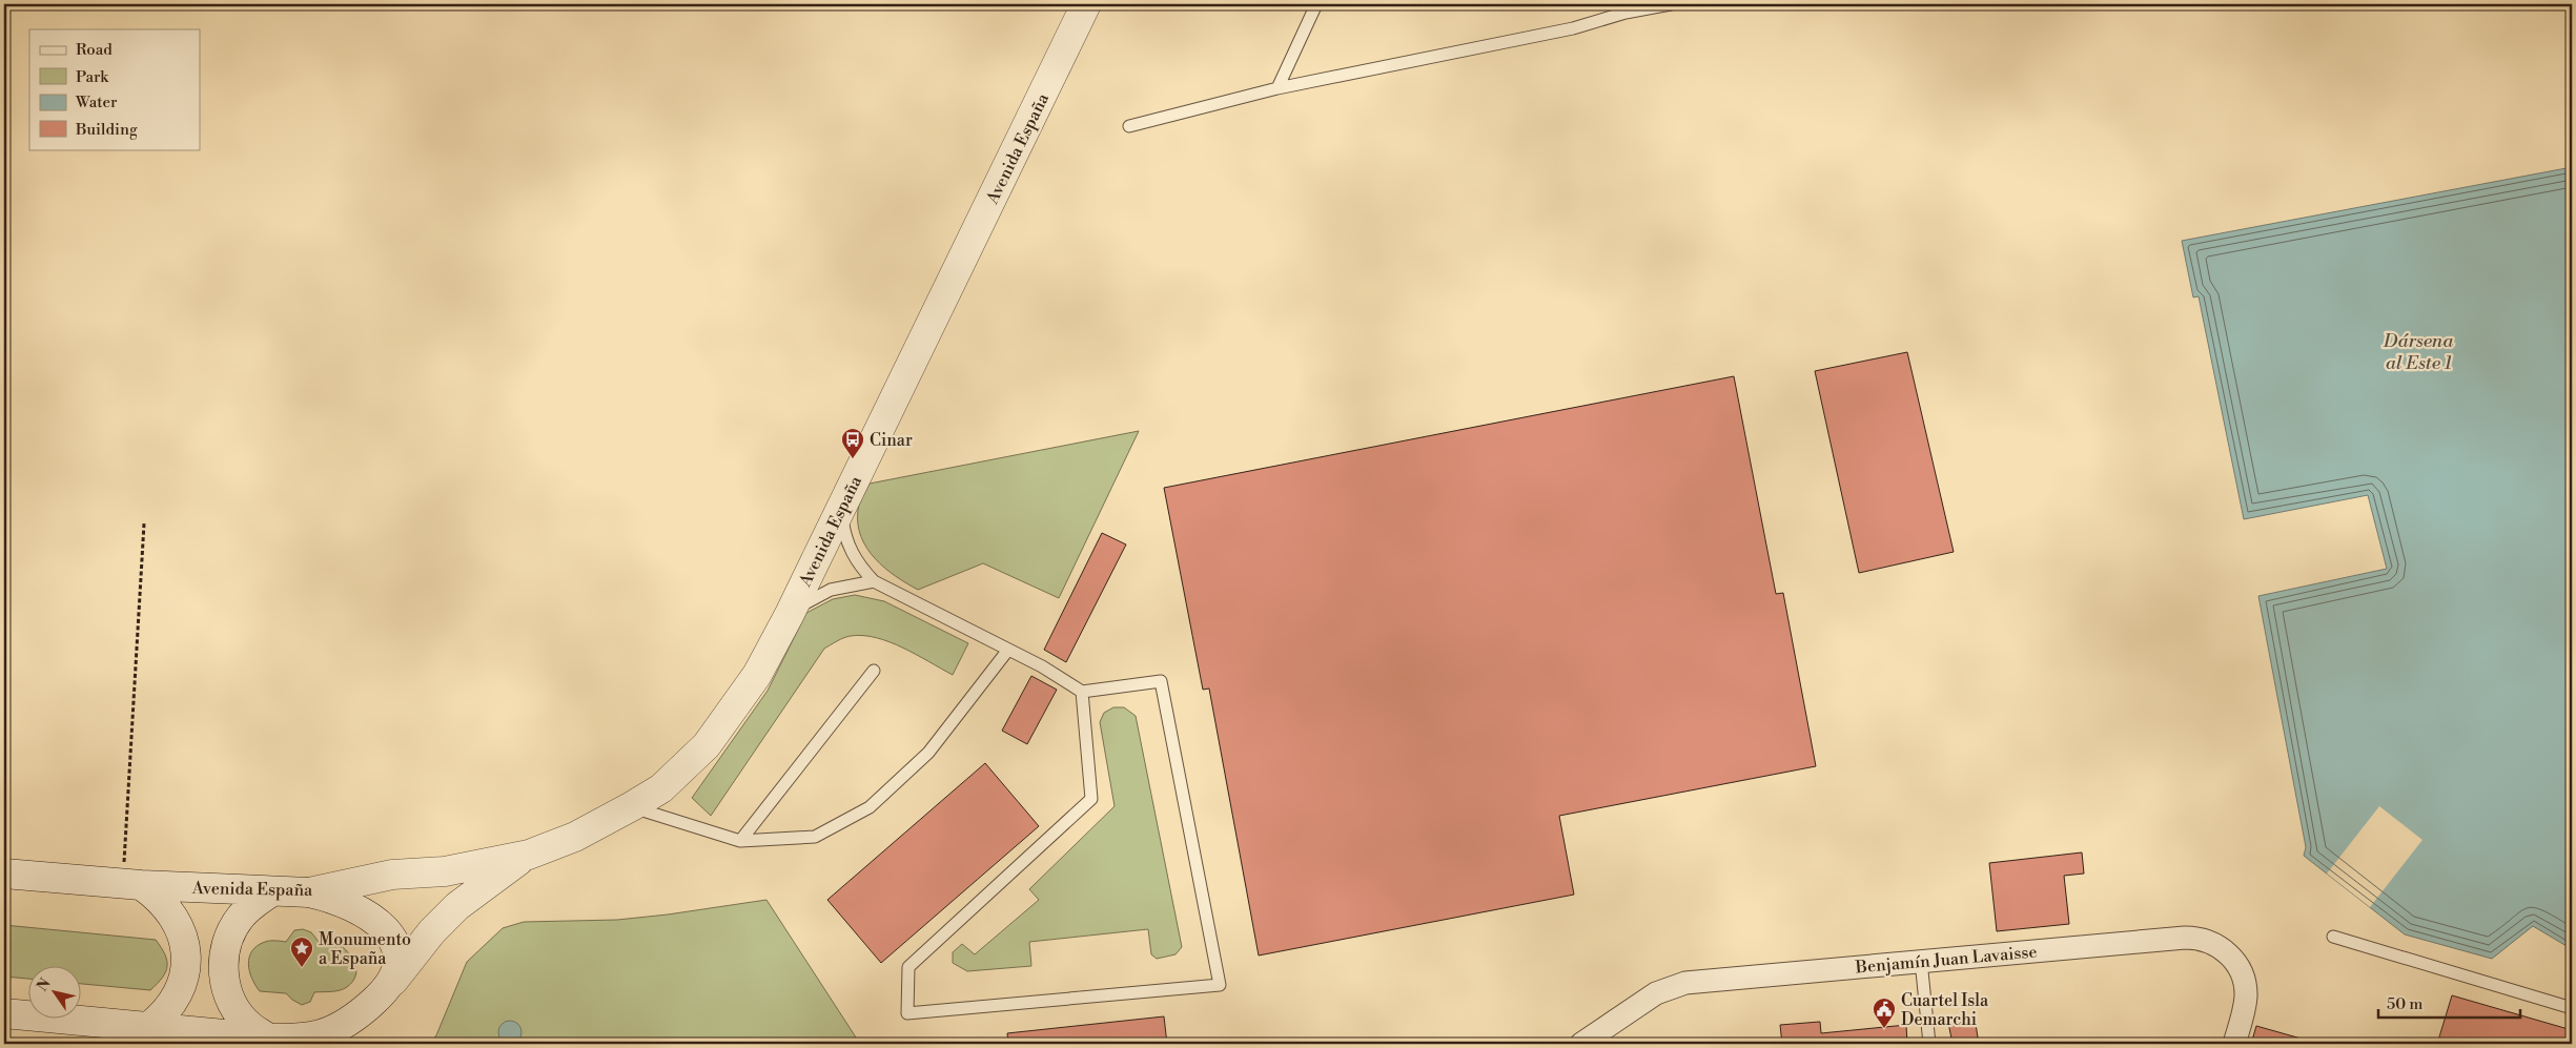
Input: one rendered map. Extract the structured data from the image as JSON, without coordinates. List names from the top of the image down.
{
  "streets": {
    "street": ["Avenida España", "Benjamín Juan Lavaisse"]
  },
  "water": ["Dársena al Este 1"],
  "places": {
    "bus stop": ["Cinar"],
    "place": ["Monumento a España"],
    "public building": ["Cuartel Isla Demarchi"]
  },
  "legend": [
    "Road",
    "Park",
    "Water",
    "Building"
  ],
  "scale_bar": "50 m",
  "north": "top left"
}
